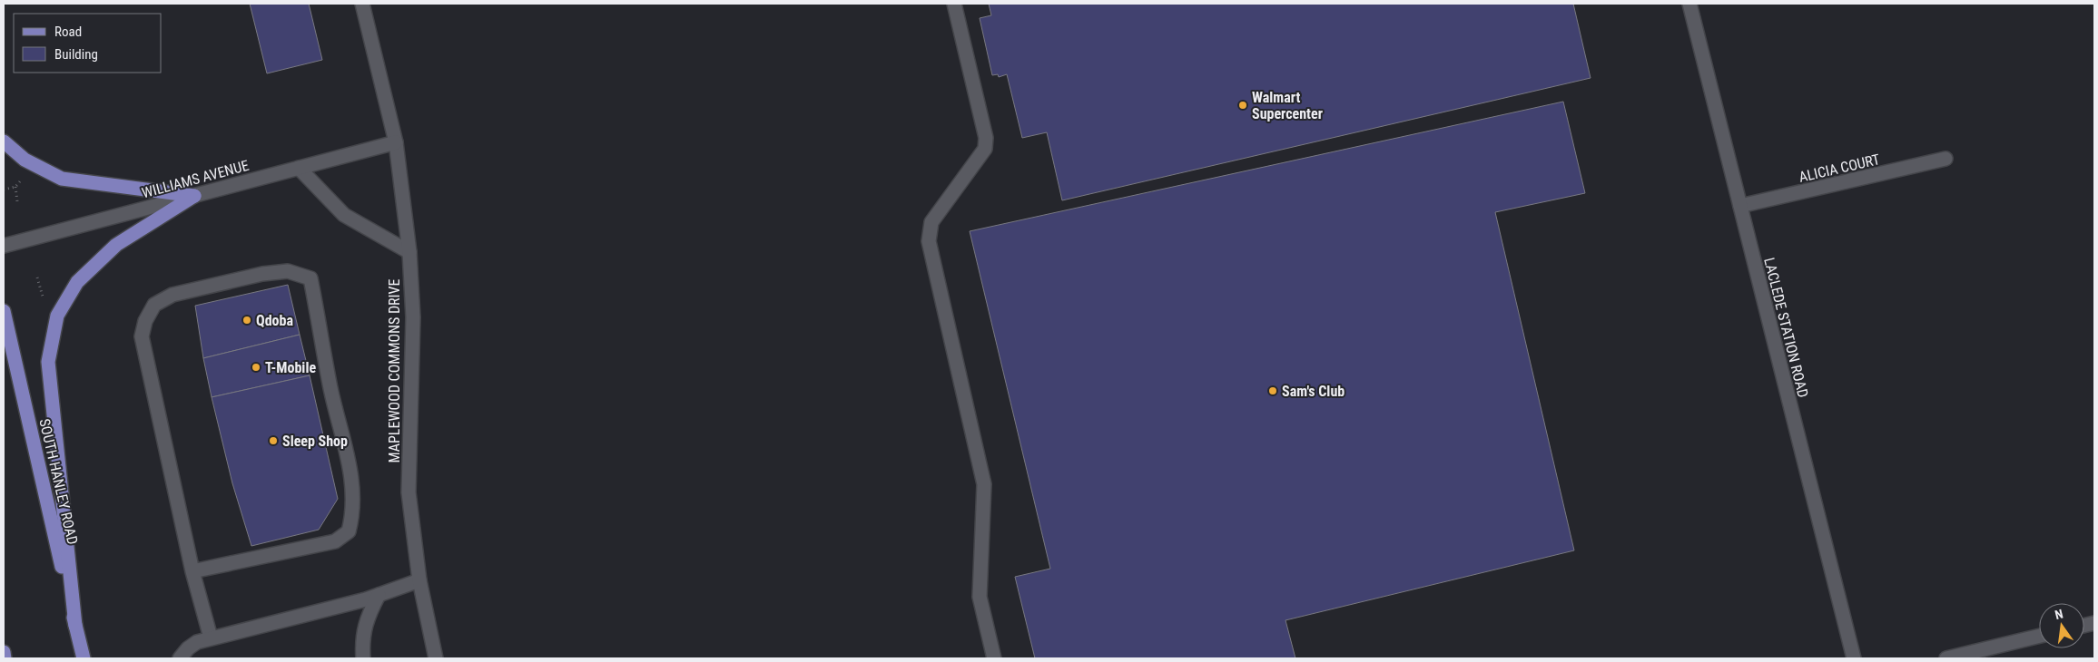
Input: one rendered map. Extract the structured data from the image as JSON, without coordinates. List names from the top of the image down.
{
  "streets": {
    "main road": ["SOUTH HANLEY ROAD"],
    "street": [
      "ALICIA COURT",
      "WILLIAMS AVENUE",
      "LACLEDE STATION ROAD",
      "MAPLEWOOD COMMONS DRIVE"
    ]
  },
  "crossings": [
    ["ALICIA COURT", "LACLEDE STATION ROAD"],
    ["WILLIAMS AVENUE", "MAPLEWOOD COMMONS DRIVE"]
  ],
  "places": [
    "Walmart Supercenter",
    "Qdoba",
    "T-Mobile",
    "Sam's Club",
    "Sleep Shop"
  ],
  "legend": ["Road", "Building"],
  "north": "top"
}
